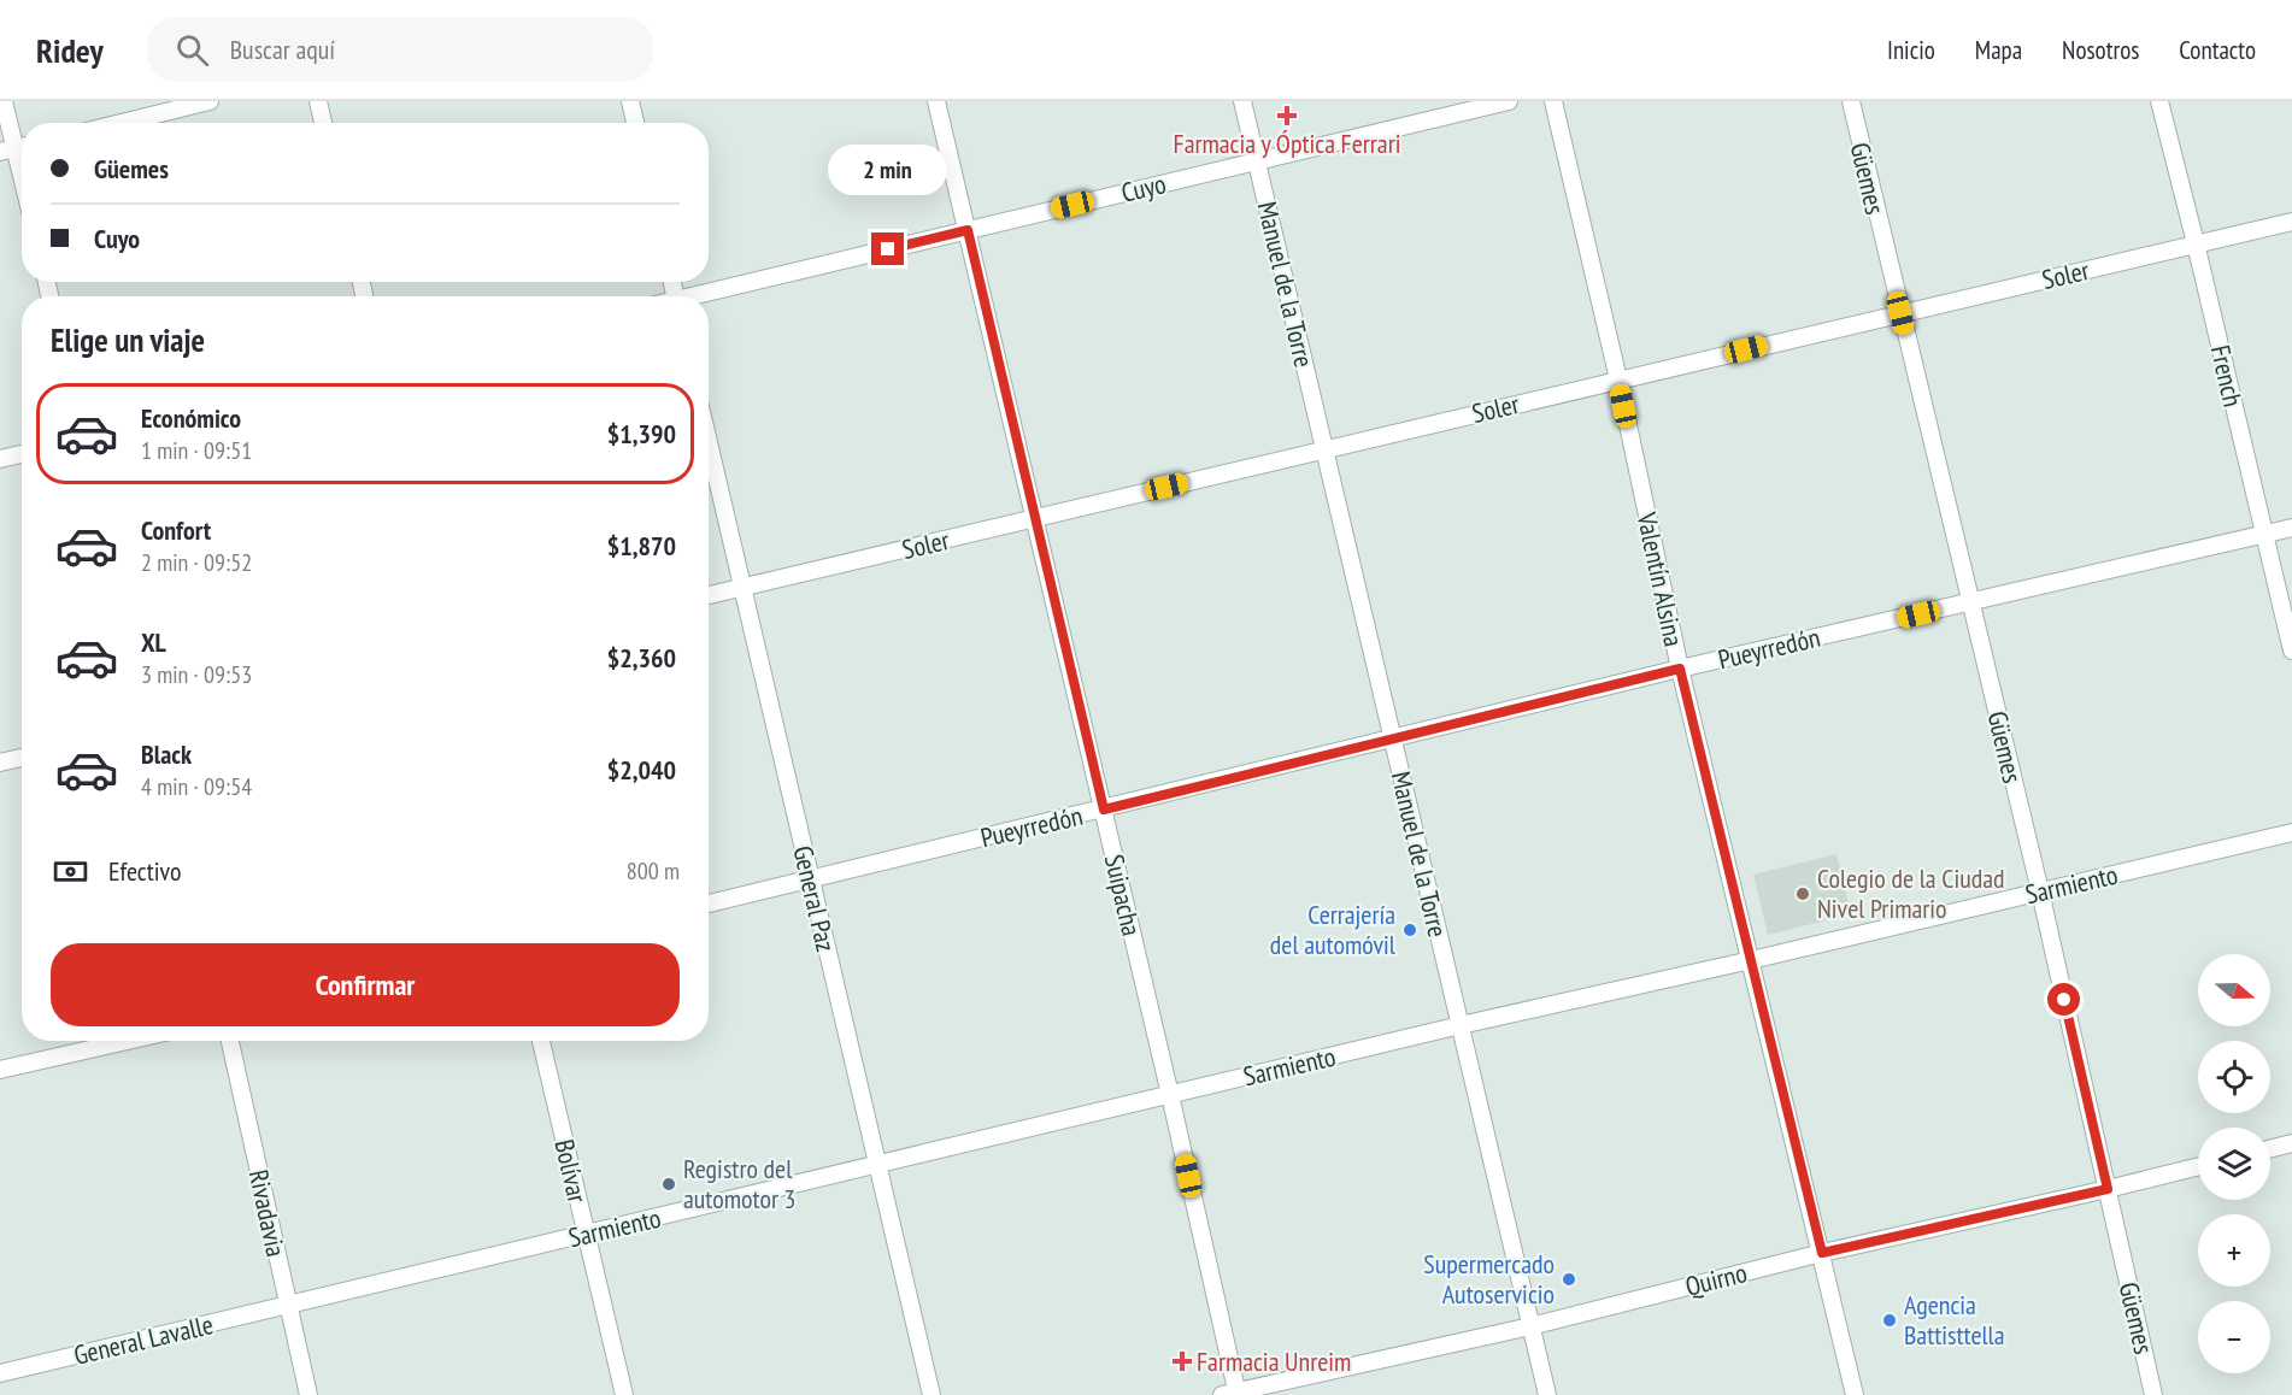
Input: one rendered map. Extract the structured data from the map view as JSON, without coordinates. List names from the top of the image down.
{
  "streets": {
    "street": [
      "Güemes",
      "Cuyo",
      "Soler",
      "Manuel de la Torre",
      "French",
      "Valentín Alsina",
      "Pueyrredón",
      "Sarmiento",
      "Suipacha",
      "General Paz",
      "Bolívar",
      "Rivadavia",
      "Quirno",
      "General Lavalle"
    ]
  },
  "crossings": [
    ["Güemes", "Soler"],
    ["Güemes", "Pueyrredón"],
    ["Güemes", "Sarmiento"],
    ["Güemes", "Quirno"],
    ["Cuyo", "Manuel de la Torre"],
    ["Cuyo", "Suipacha"],
    ["Soler", "Manuel de la Torre"],
    ["Soler", "French"],
    ["Soler", "Valentín Alsina"],
    ["Soler", "Suipacha"],
    ["Soler", "General Paz"],
    ["Manuel de la Torre", "Pueyrredón"],
    ["Manuel de la Torre", "Sarmiento"],
    ["Manuel de la Torre", "Quirno"],
    ["French", "Pueyrredón"],
    ["Valentín Alsina", "Pueyrredón"],
    ["Valentín Alsina", "Sarmiento"],
    ["Valentín Alsina", "Quirno"],
    ["Pueyrredón", "Suipacha"],
    ["Pueyrredón", "General Paz"],
    ["Sarmiento", "Suipacha"],
    ["Sarmiento", "General Paz"],
    ["Sarmiento", "Bolívar"],
    ["Sarmiento", "Rivadavia"],
    ["Sarmiento", "General Lavalle"],
    ["Suipacha", "Quirno"],
    ["Rivadavia", "General Lavalle"]
  ],
  "places": {
    "health": ["Farmacia y Óptica Ferrari", "Farmacia Unreim"],
    "other": [
      "Colegio de la Ciudad Nivel Primario",
      "Cerrajería del automóvil",
      "Registro del automotor 3",
      "Supermercado Autoservicio",
      "Agencia Battisttella"
    ]
  },
  "north": "right",
  "page": {
    "header": "Ridey",
    "search": "Buscar aquí",
    "nav": [
      "Inicio",
      "Mapa",
      "Nosotros",
      "Contacto"
    ],
    "banner": ["Güemes", "Cuyo"],
    "bubble": "2 min",
    "heading": "Elige un viaje",
    "list": [
      {
        "name": "Económico",
        "note": "1 min · 09:51",
        "value": "$1,390"
      },
      {
        "name": "Confort",
        "note": "2 min · 09:52",
        "value": "$1,870"
      },
      {
        "name": "XL",
        "note": "3 min · 09:53",
        "value": "$2,360"
      },
      {
        "name": "Black",
        "note": "4 min · 09:54",
        "value": "$2,040"
      }
    ],
    "pay": ["Efectivo", "800 m"],
    "buttons": "Confirmar",
    "map_buttons": ["+", "−"]
  }
}
